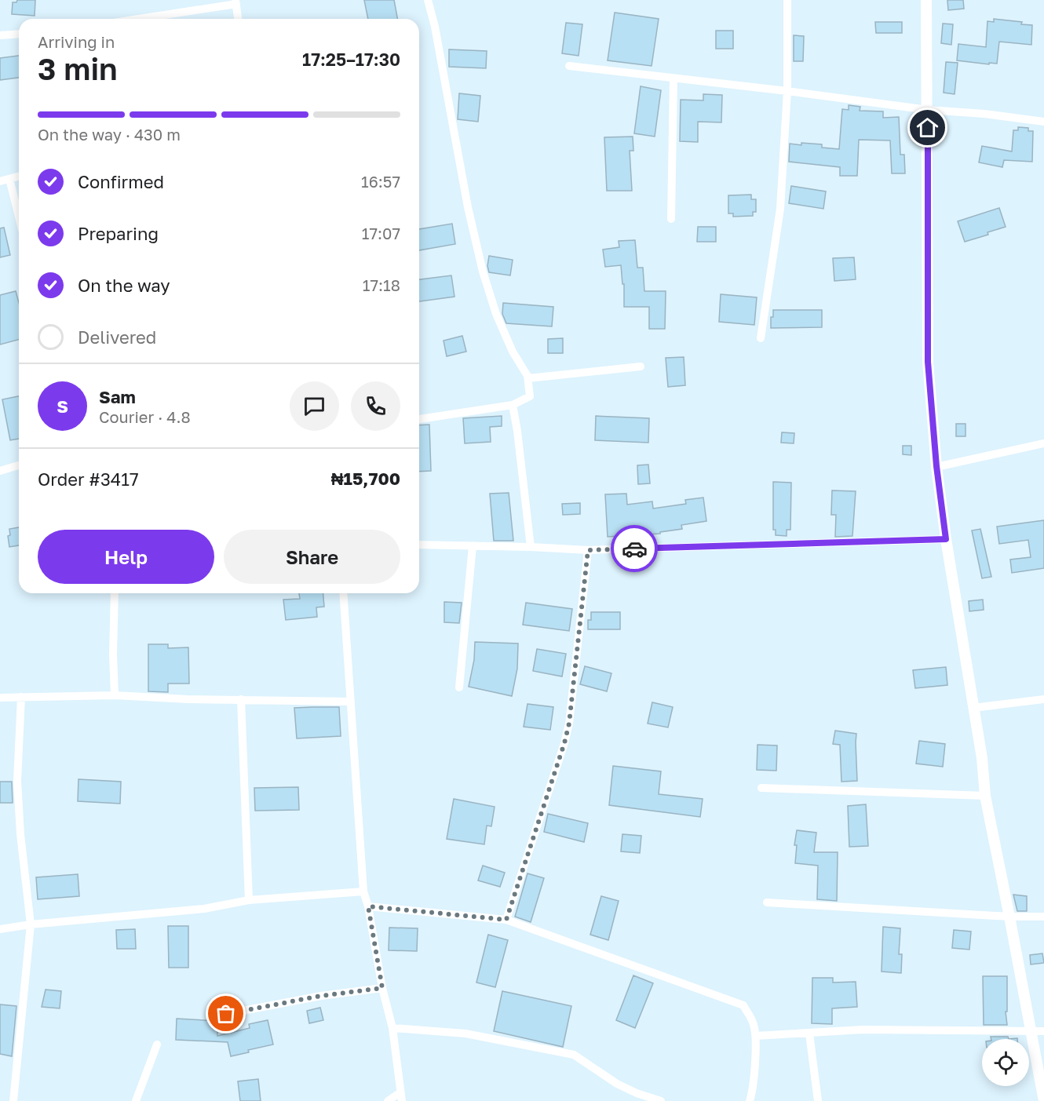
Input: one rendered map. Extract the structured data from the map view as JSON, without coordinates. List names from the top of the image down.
{
  "page": {
    "heading": ["3 min", "Arriving in", "17:25–17:30"],
    "panel": [
      "Sam",
      "Courier · 4.8",
      "Order #3417",
      "₦15,700"
    ],
    "bar": "On the way · 430 m",
    "list": [
      ["Confirmed", "16:57"],
      ["Preparing", "17:07"],
      ["On the way", "17:18"],
      "Delivered"
    ],
    "round": "S",
    "buttons": ["Help", "Share"]
  }
}
